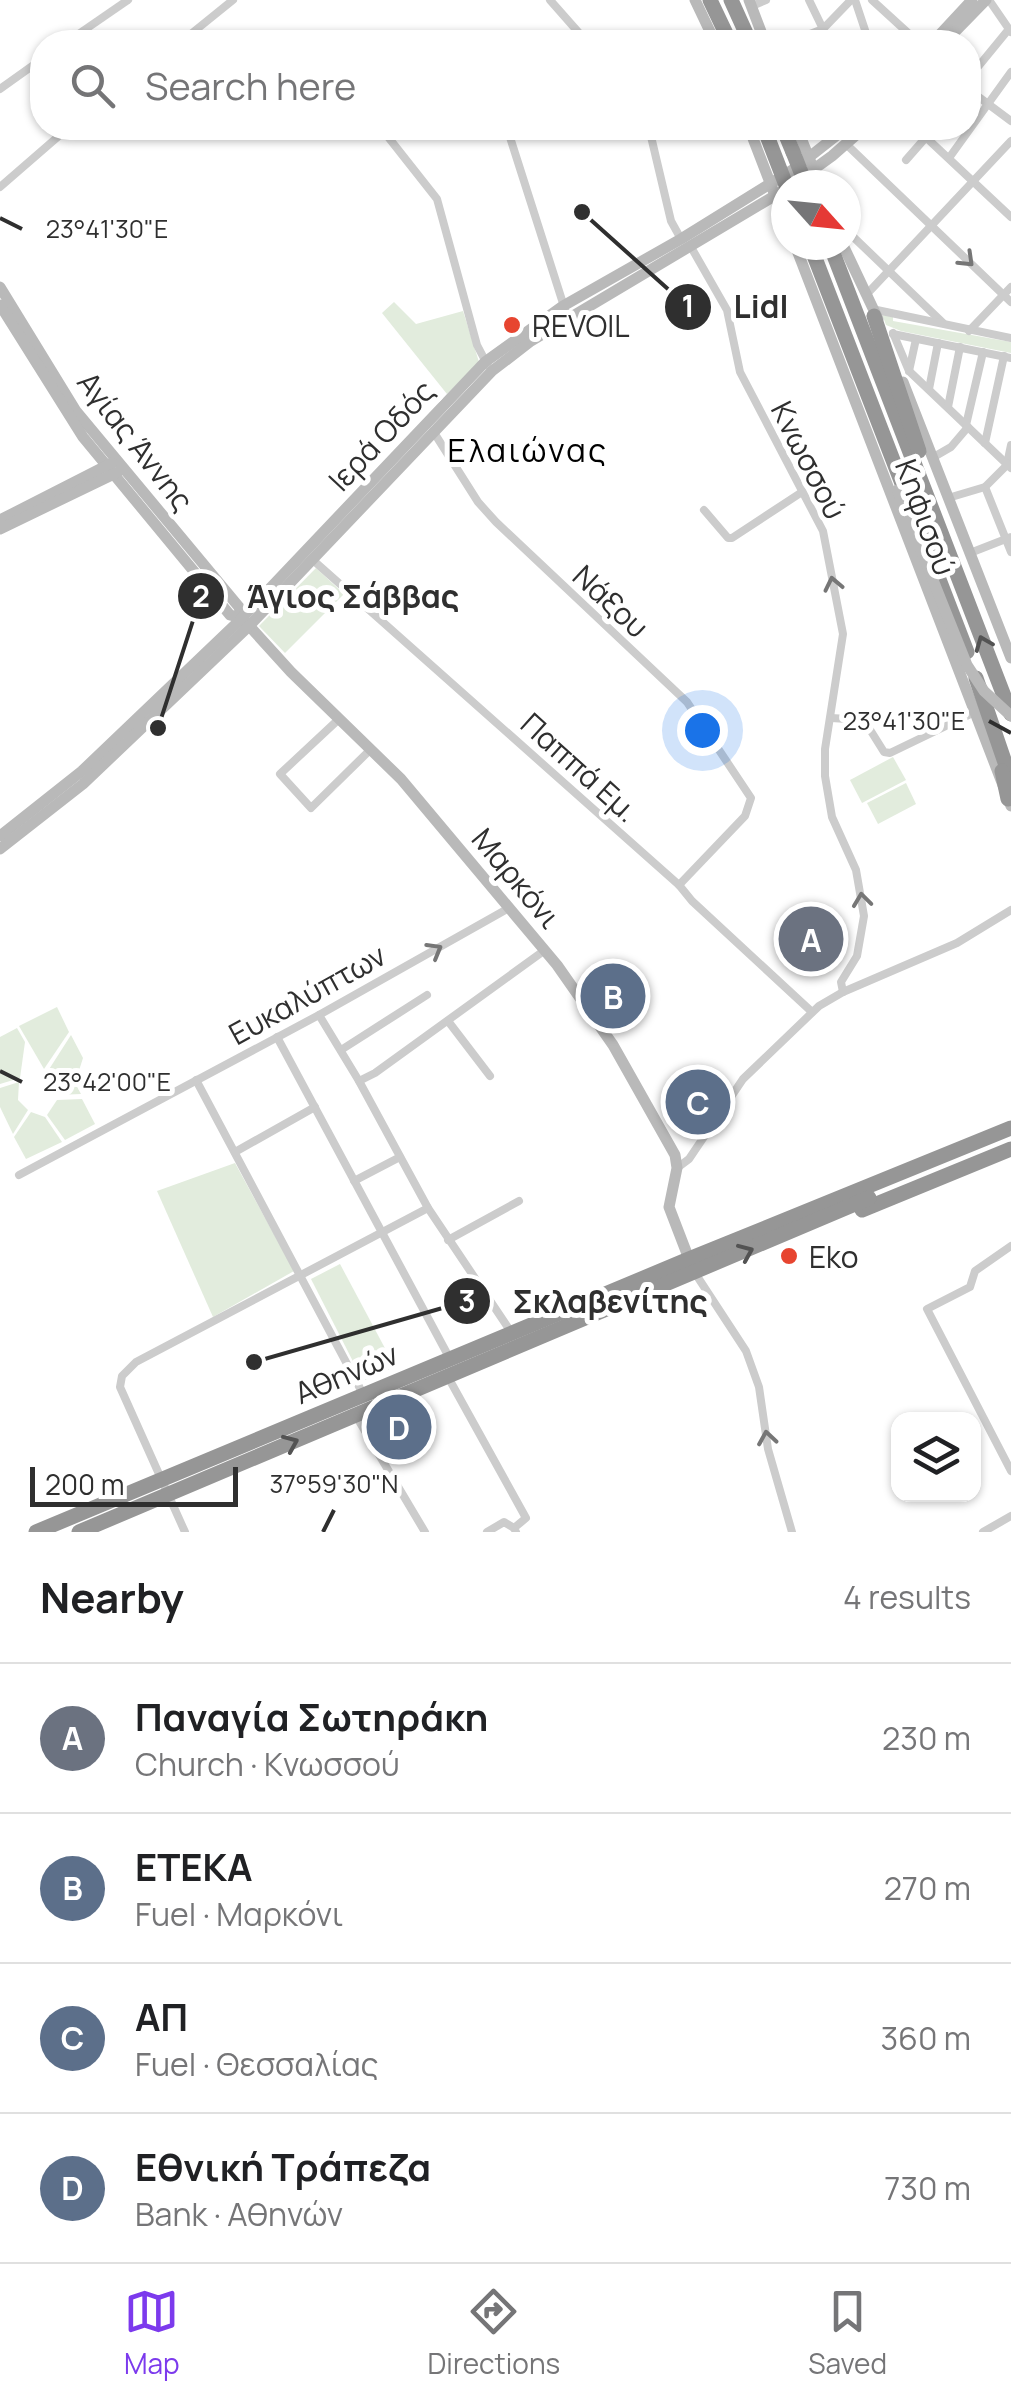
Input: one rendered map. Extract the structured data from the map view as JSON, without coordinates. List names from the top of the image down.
{
  "streets": {
    "highway": ["Αθηνών"],
    "main road": [
      "Ιερά Οδός",
      "Αγίας Άννης",
      "Κηφισού",
      "Μαρκόνι"
    ],
    "street": [
      "Κνωσσού",
      "Νάξου",
      "Παππά Εμ.",
      "Ευκαλύπτων"
    ]
  },
  "crossings": [
    ["Ιερά Οδός", "Αγίας Άννης"],
    ["Ιερά Οδός", "Κνωσσού"],
    ["Ιερά Οδός", "Νάξου"],
    ["Ιερά Οδός", "Παππά Εμ."],
    ["Ιερά Οδός", "Μαρκόνι"],
    ["Αγίας Άννης", "Μαρκόνι"],
    ["Νάξου", "Παππά Εμ."],
    ["Μαρκόνι", "Ευκαλύπτων"],
    ["Μαρκόνι", "Αθηνών"]
  ],
  "one_way": ["Κνωσσού"],
  "districts": ["Ελαιώνας"],
  "places": [
    "Lidl",
    "REVOIL",
    "Άγιος Σάββας",
    "Eko",
    "Σκλαβενίτης"
  ],
  "scale_bar": "200 m",
  "north": "bottom right",
  "page": {
    "search": "Search here",
    "pins": [
      "A",
      "B",
      "C",
      "D"
    ],
    "scale": "200 m",
    "heading": ["Nearby", "4 results"],
    "list": [
      {
        "mark": "A",
        "name": "Παναγία Σωτηράκη",
        "note": "Church · Κνωσσού",
        "value": "230 m"
      },
      {
        "mark": "B",
        "name": "ΕΤΕΚΑ",
        "note": "Fuel · Μαρκόνι",
        "value": "270 m"
      },
      {
        "mark": "C",
        "name": "ΑΠ",
        "note": "Fuel · Θεσσαλίας",
        "value": "360 m"
      },
      {
        "mark": "D",
        "name": "Εθνική Τράπεζα",
        "note": "Bank · Αθηνών",
        "value": "730 m"
      }
    ],
    "nav": ["Map", "Directions", "Saved"]
  },
  "coordinates": ["23°41'30\"E", "23°42'00\"E", "37°59'30\"N"]
}
